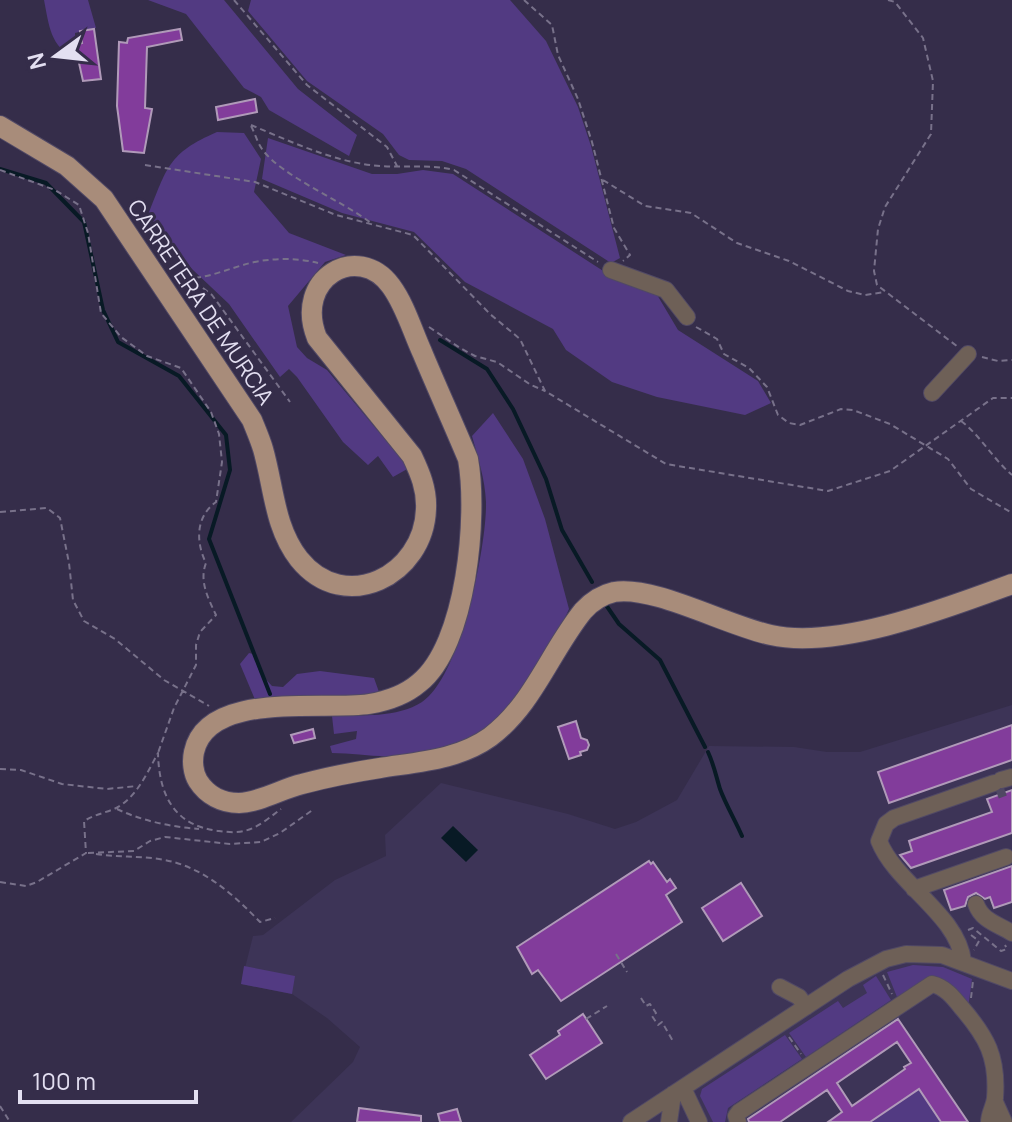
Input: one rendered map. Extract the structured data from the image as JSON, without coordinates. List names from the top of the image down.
{
  "streets": {
    "main road": ["CARRETERA DE MURCIA"]
  },
  "scale_bar": "100 m",
  "north": "left"
}
